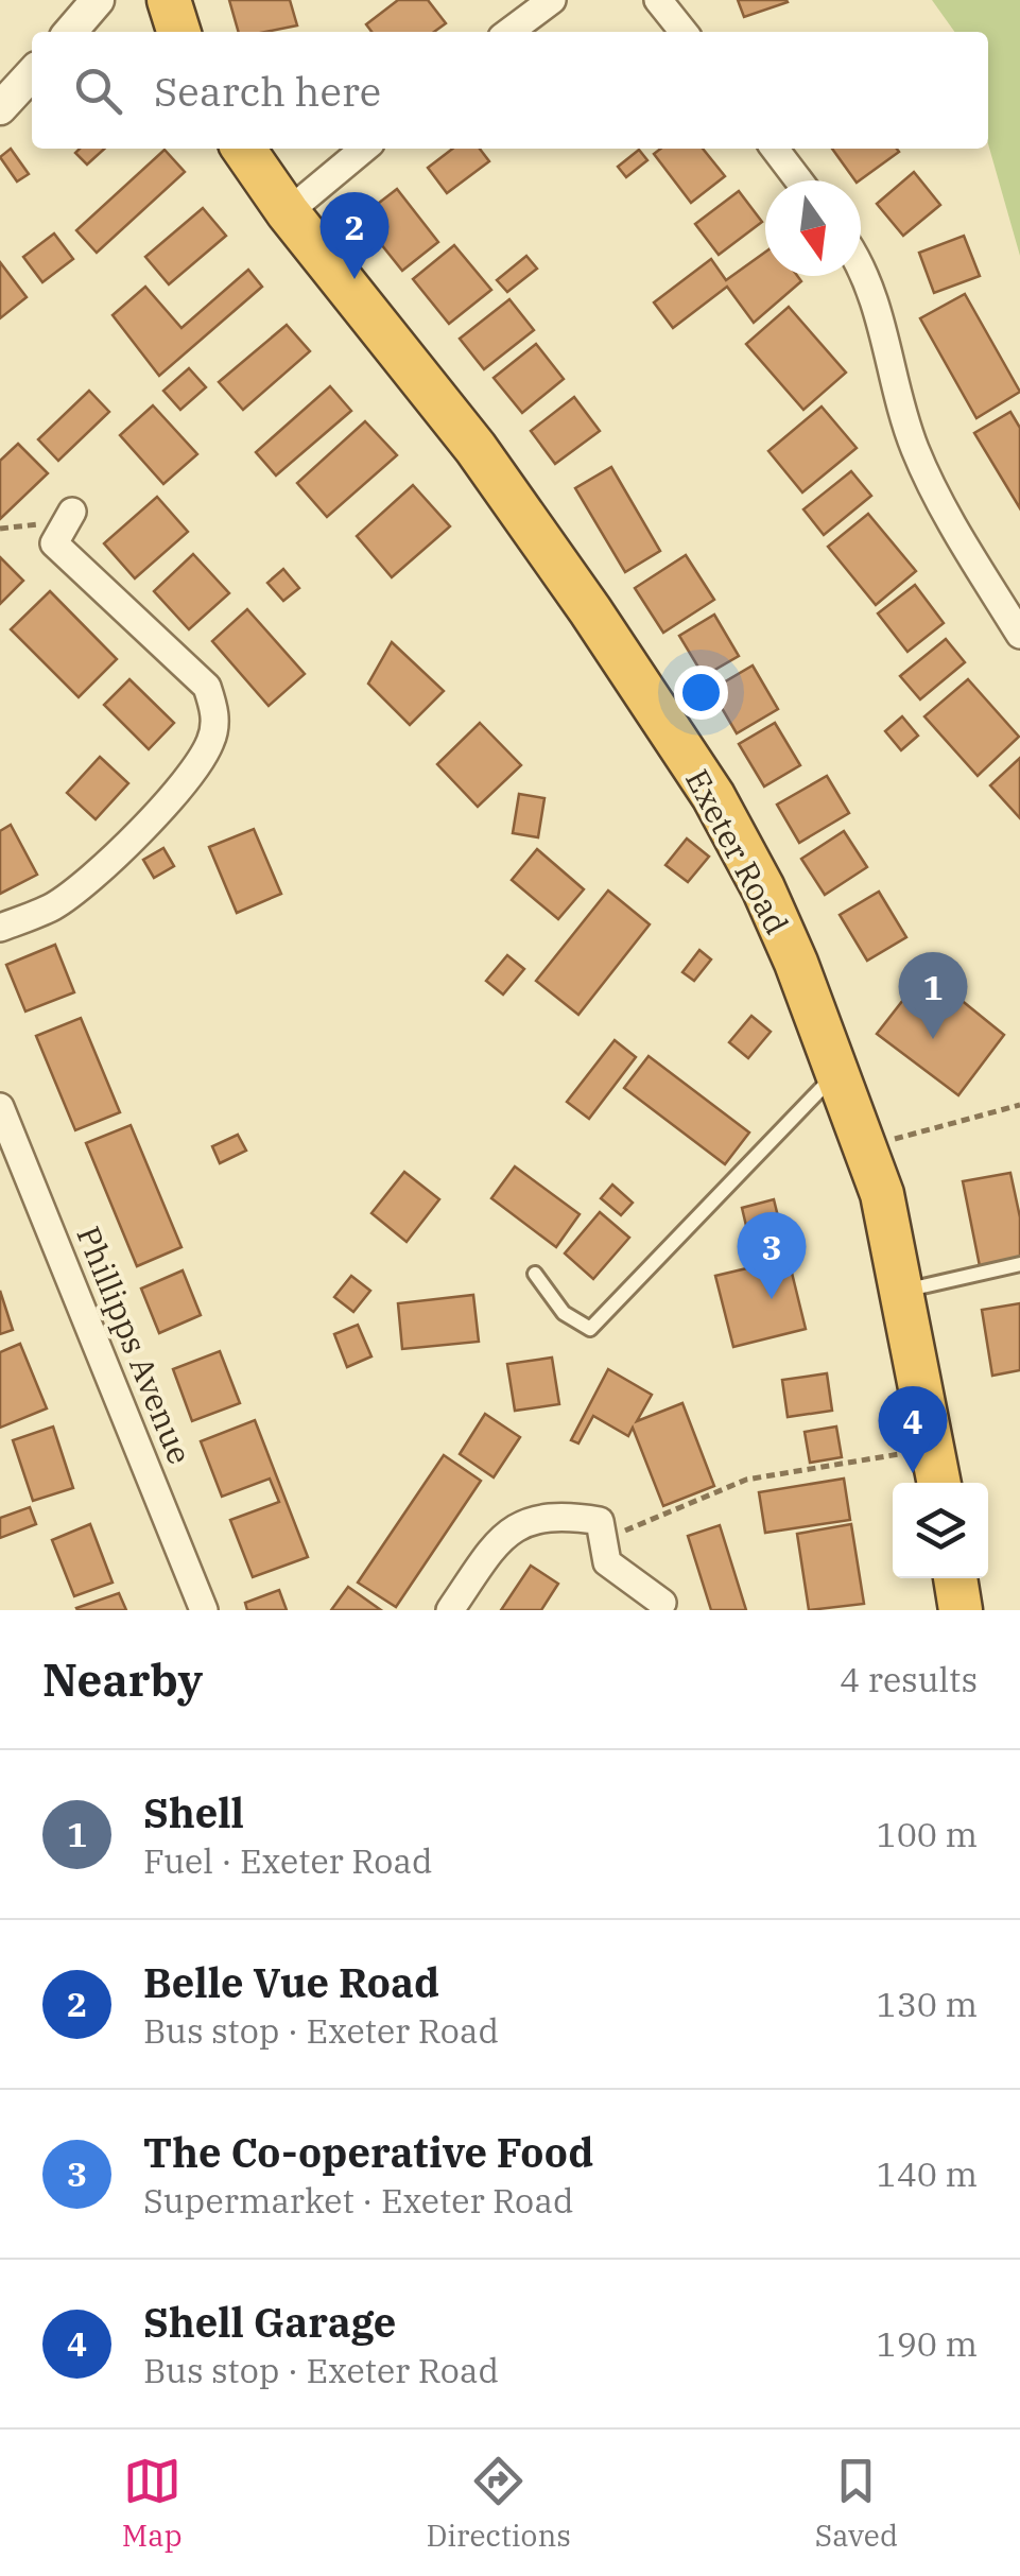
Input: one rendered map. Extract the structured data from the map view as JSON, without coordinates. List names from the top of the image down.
{
  "streets": {
    "highway": ["Exeter Road"],
    "street": ["Phillipps Avenue"]
  },
  "north": "bottom",
  "page": {
    "search": "Search here",
    "pins": [
      "2",
      "1",
      "3",
      "4"
    ],
    "heading": ["Nearby", "4 results"],
    "list": [
      {
        "mark": "1",
        "name": "Shell",
        "note": "Fuel · Exeter Road",
        "value": "100 m"
      },
      {
        "mark": "2",
        "name": "Belle Vue Road",
        "note": "Bus stop · Exeter Road",
        "value": "130 m"
      },
      {
        "mark": "3",
        "name": "The Co-operative Food",
        "note": "Supermarket · Exeter Road",
        "value": "140 m"
      },
      {
        "mark": "4",
        "name": "Shell Garage",
        "note": "Bus stop · Exeter Road",
        "value": "190 m"
      }
    ],
    "nav": ["Map", "Directions", "Saved"]
  }
}
